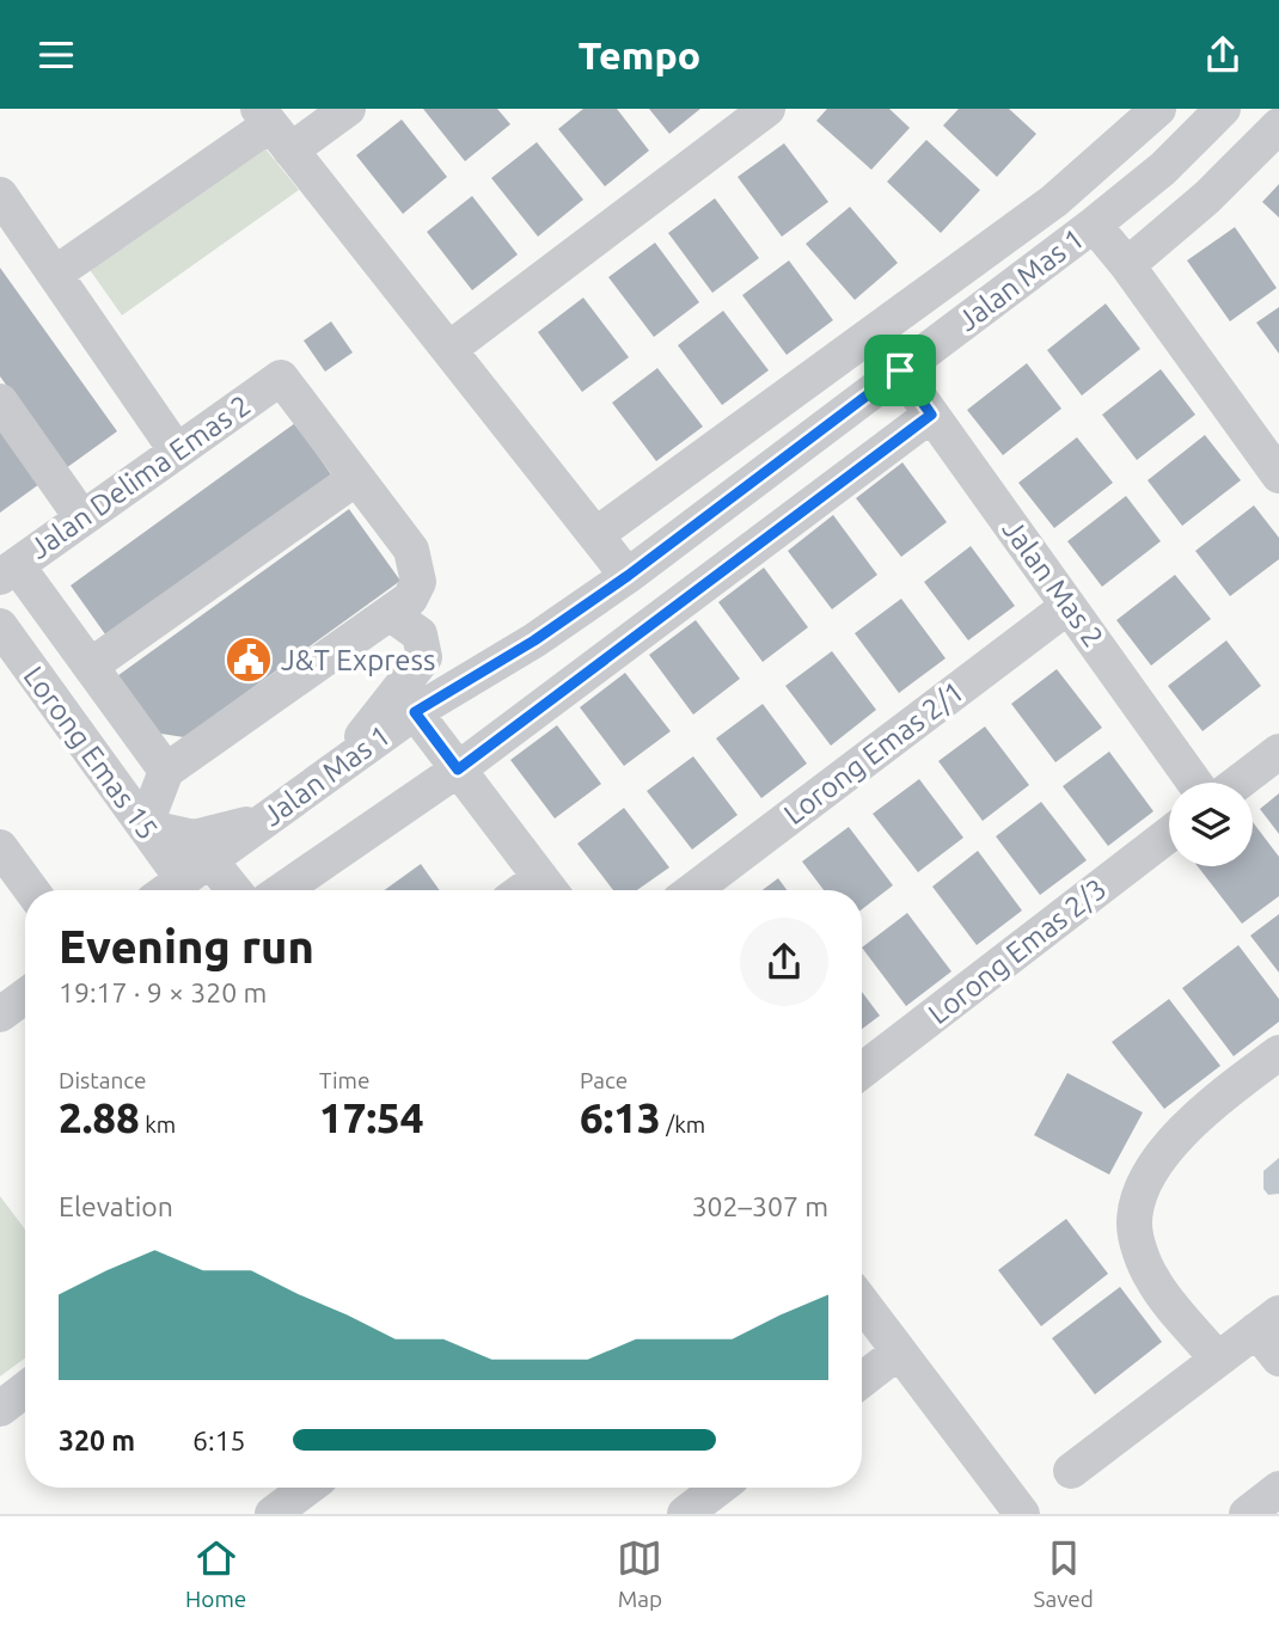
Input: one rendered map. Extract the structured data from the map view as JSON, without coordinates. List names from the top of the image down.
{
  "streets": {
    "street": [
      "Jalan Mas 1",
      "Jalan Delima Emas 2",
      "Jalan Mas 2",
      "Lorong Emas 15",
      "Lorong Emas 2/1",
      "Lorong Emas 2/3"
    ]
  },
  "crossings": [
    ["Jalan Mas 1", "Jalan Mas 2"],
    ["Jalan Mas 1", "Lorong Emas 15"],
    ["Jalan Mas 2", "Lorong Emas 2/1"]
  ],
  "places": {
    "public building": ["J&T Express"]
  },
  "page": {
    "header": "Tempo",
    "heading": ["Evening run", "19:17 · 9 × 320 m"],
    "stats": [
      ["Distance", "2.88 km"],
      ["Time", "17:54"],
      ["Pace", "6:13 /km"]
    ],
    "chart": ["Elevation", "302–307 m"],
    "list": [
      {
        "name": "320 m",
        "note": "6:15"
      }
    ],
    "tabs": ["Home", "Map", "Saved"]
  }
}
